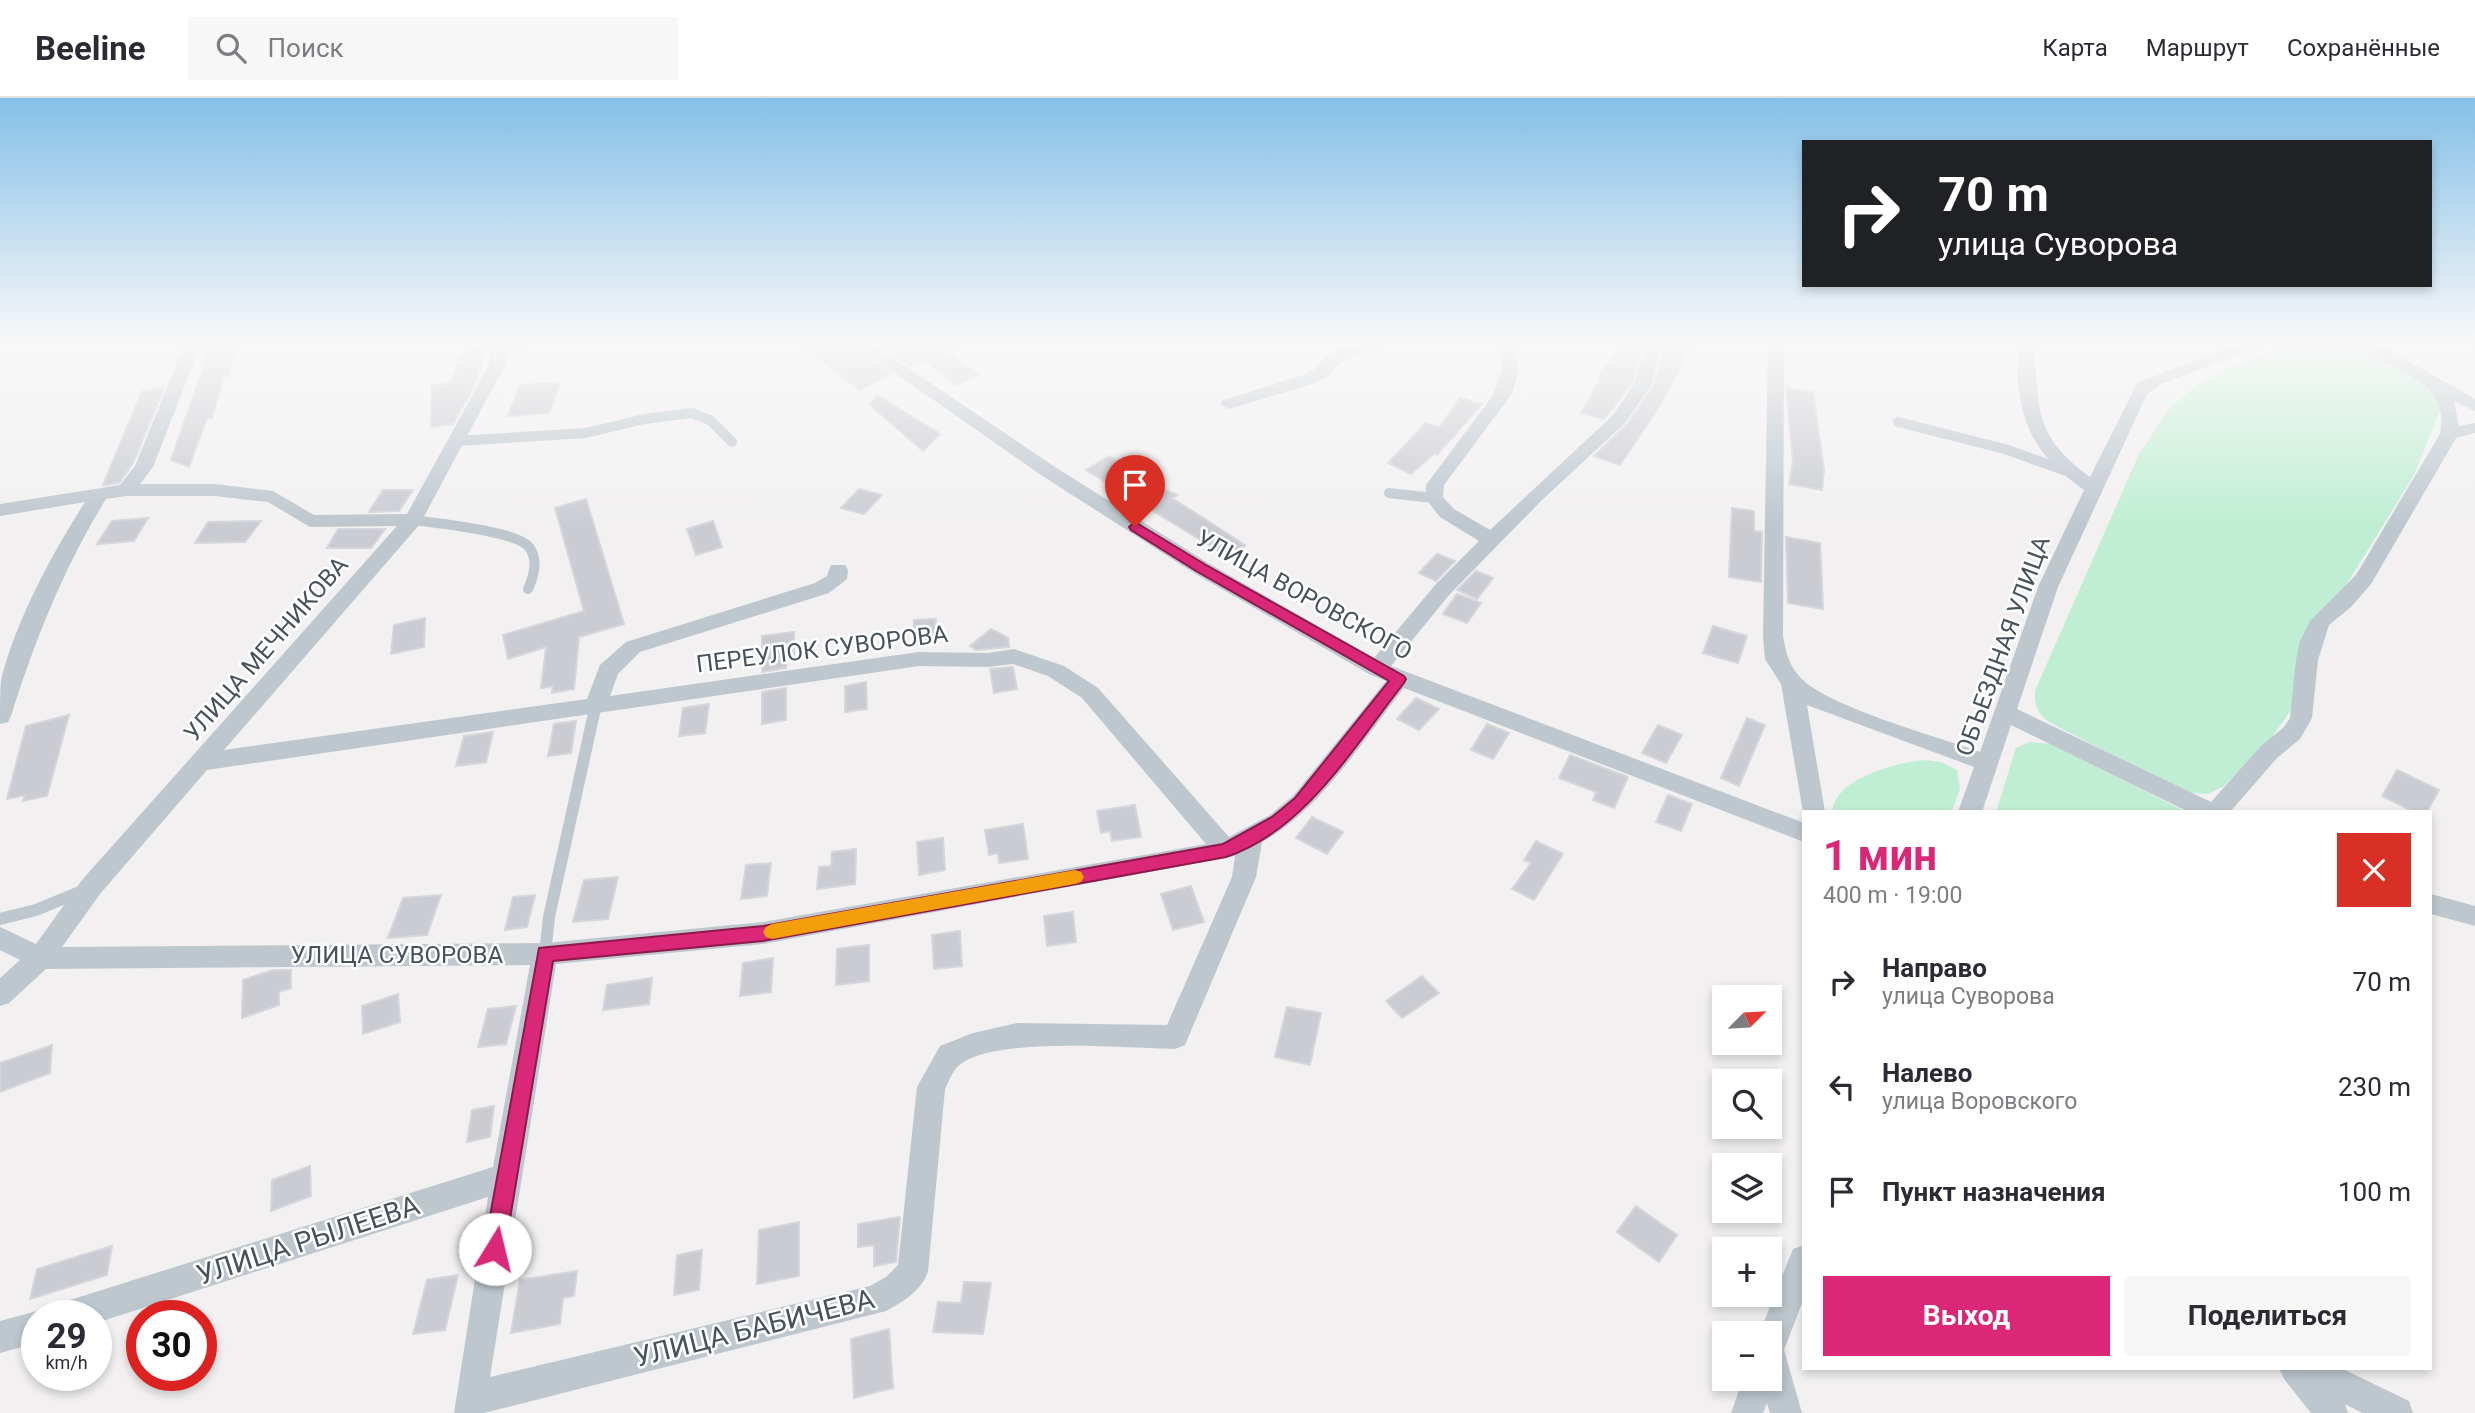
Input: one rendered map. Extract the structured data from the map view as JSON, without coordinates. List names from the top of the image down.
{
  "streets": {
    "street": [
      "УЛИЦА ВОРОВСКОГО",
      "ОБЪЕЗДНАЯ УЛИЦА",
      "УЛИЦА МЕЧНИКОВА",
      "ПЕРЕУЛОК СУВОРОВА",
      "УЛИЦА СУВОРОВА",
      "УЛИЦА РЫЛЕЕВА",
      "УЛИЦА БАБИЧЕВА"
    ]
  },
  "crossings": [
    ["УЛИЦА ВОРОВСКОГО", "УЛИЦА СУВОРОВА"],
    ["УЛИЦА МЕЧНИКОВА", "ПЕРЕУЛОК СУВОРОВА"],
    ["УЛИЦА МЕЧНИКОВА", "УЛИЦА СУВОРОВА"],
    ["ПЕРЕУЛОК СУВОРОВА", "УЛИЦА СУВОРОВА"],
    ["ПЕРЕУЛОК СУВОРОВА", "УЛИЦА БАБИЧЕВА"],
    ["УЛИЦА СУВОРОВА", "УЛИЦА БАБИЧЕВА"],
    ["УЛИЦА РЫЛЕЕВА", "УЛИЦА БАБИЧЕВА"]
  ],
  "north": "top right",
  "page": {
    "header": "Beeline",
    "search": "Поиск",
    "nav": ["Карта", "Маршрут", "Сохранённые"],
    "turn": ["70 m", "улица Суворова"],
    "heading": ["1 мин", "400 m · 19:00"],
    "list": [
      {
        "name": "Направо",
        "note": "улица Суворова",
        "value": "70 m"
      },
      {
        "name": "Налево",
        "note": "улица Воровского",
        "value": "230 m"
      },
      {
        "name": "Пункт назначения",
        "value": "100 m"
      }
    ],
    "map_buttons": ["+", "−"],
    "buttons": ["Выход", "Поделиться"],
    "speed": "29 km/h",
    "limit": "30"
  }
}
